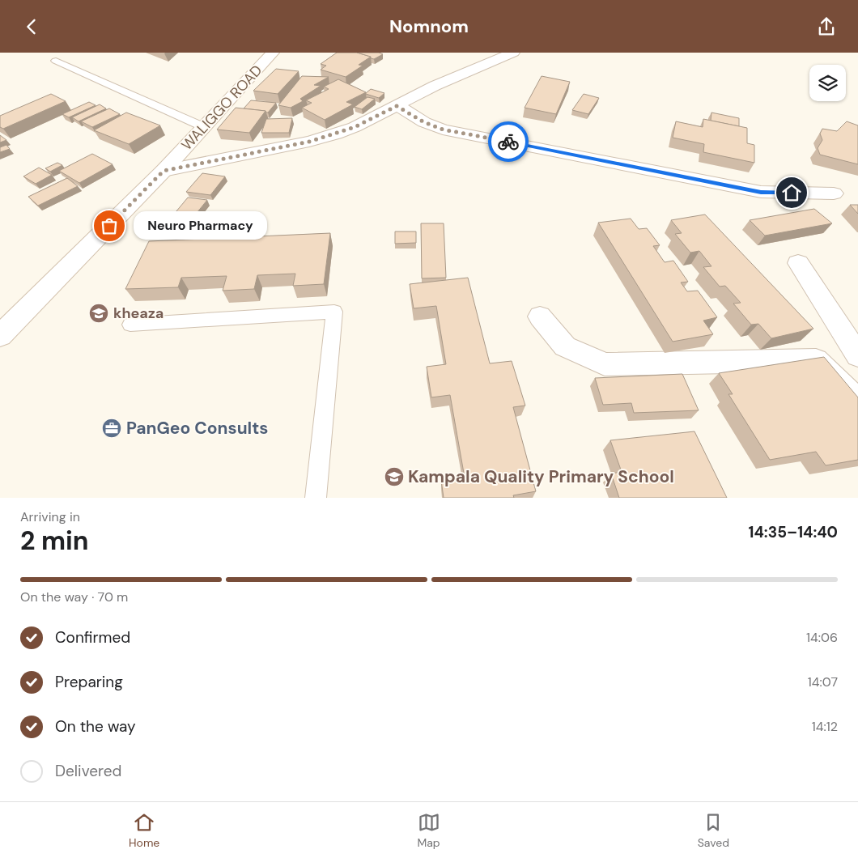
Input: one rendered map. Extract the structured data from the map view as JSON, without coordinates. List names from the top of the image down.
{
  "streets": {
    "street": ["WALIGGO ROAD"]
  },
  "places": {
    "other": ["Neuro Pharmacy"],
    "school or university": ["kheaza", "Kampala Quality Primary School"],
    "office": ["PanGeo Consults"]
  },
  "page": {
    "header": "Nomnom",
    "bubble": "Neuro Pharmacy",
    "heading": ["2 min", "Arriving in", "14:35–14:40"],
    "bar": "On the way · 70 m",
    "list": [
      ["Confirmed", "14:06"],
      ["Preparing", "14:07"],
      ["On the way", "14:12"],
      "Delivered"
    ],
    "tabs": ["Home", "Map", "Saved"]
  }
}
